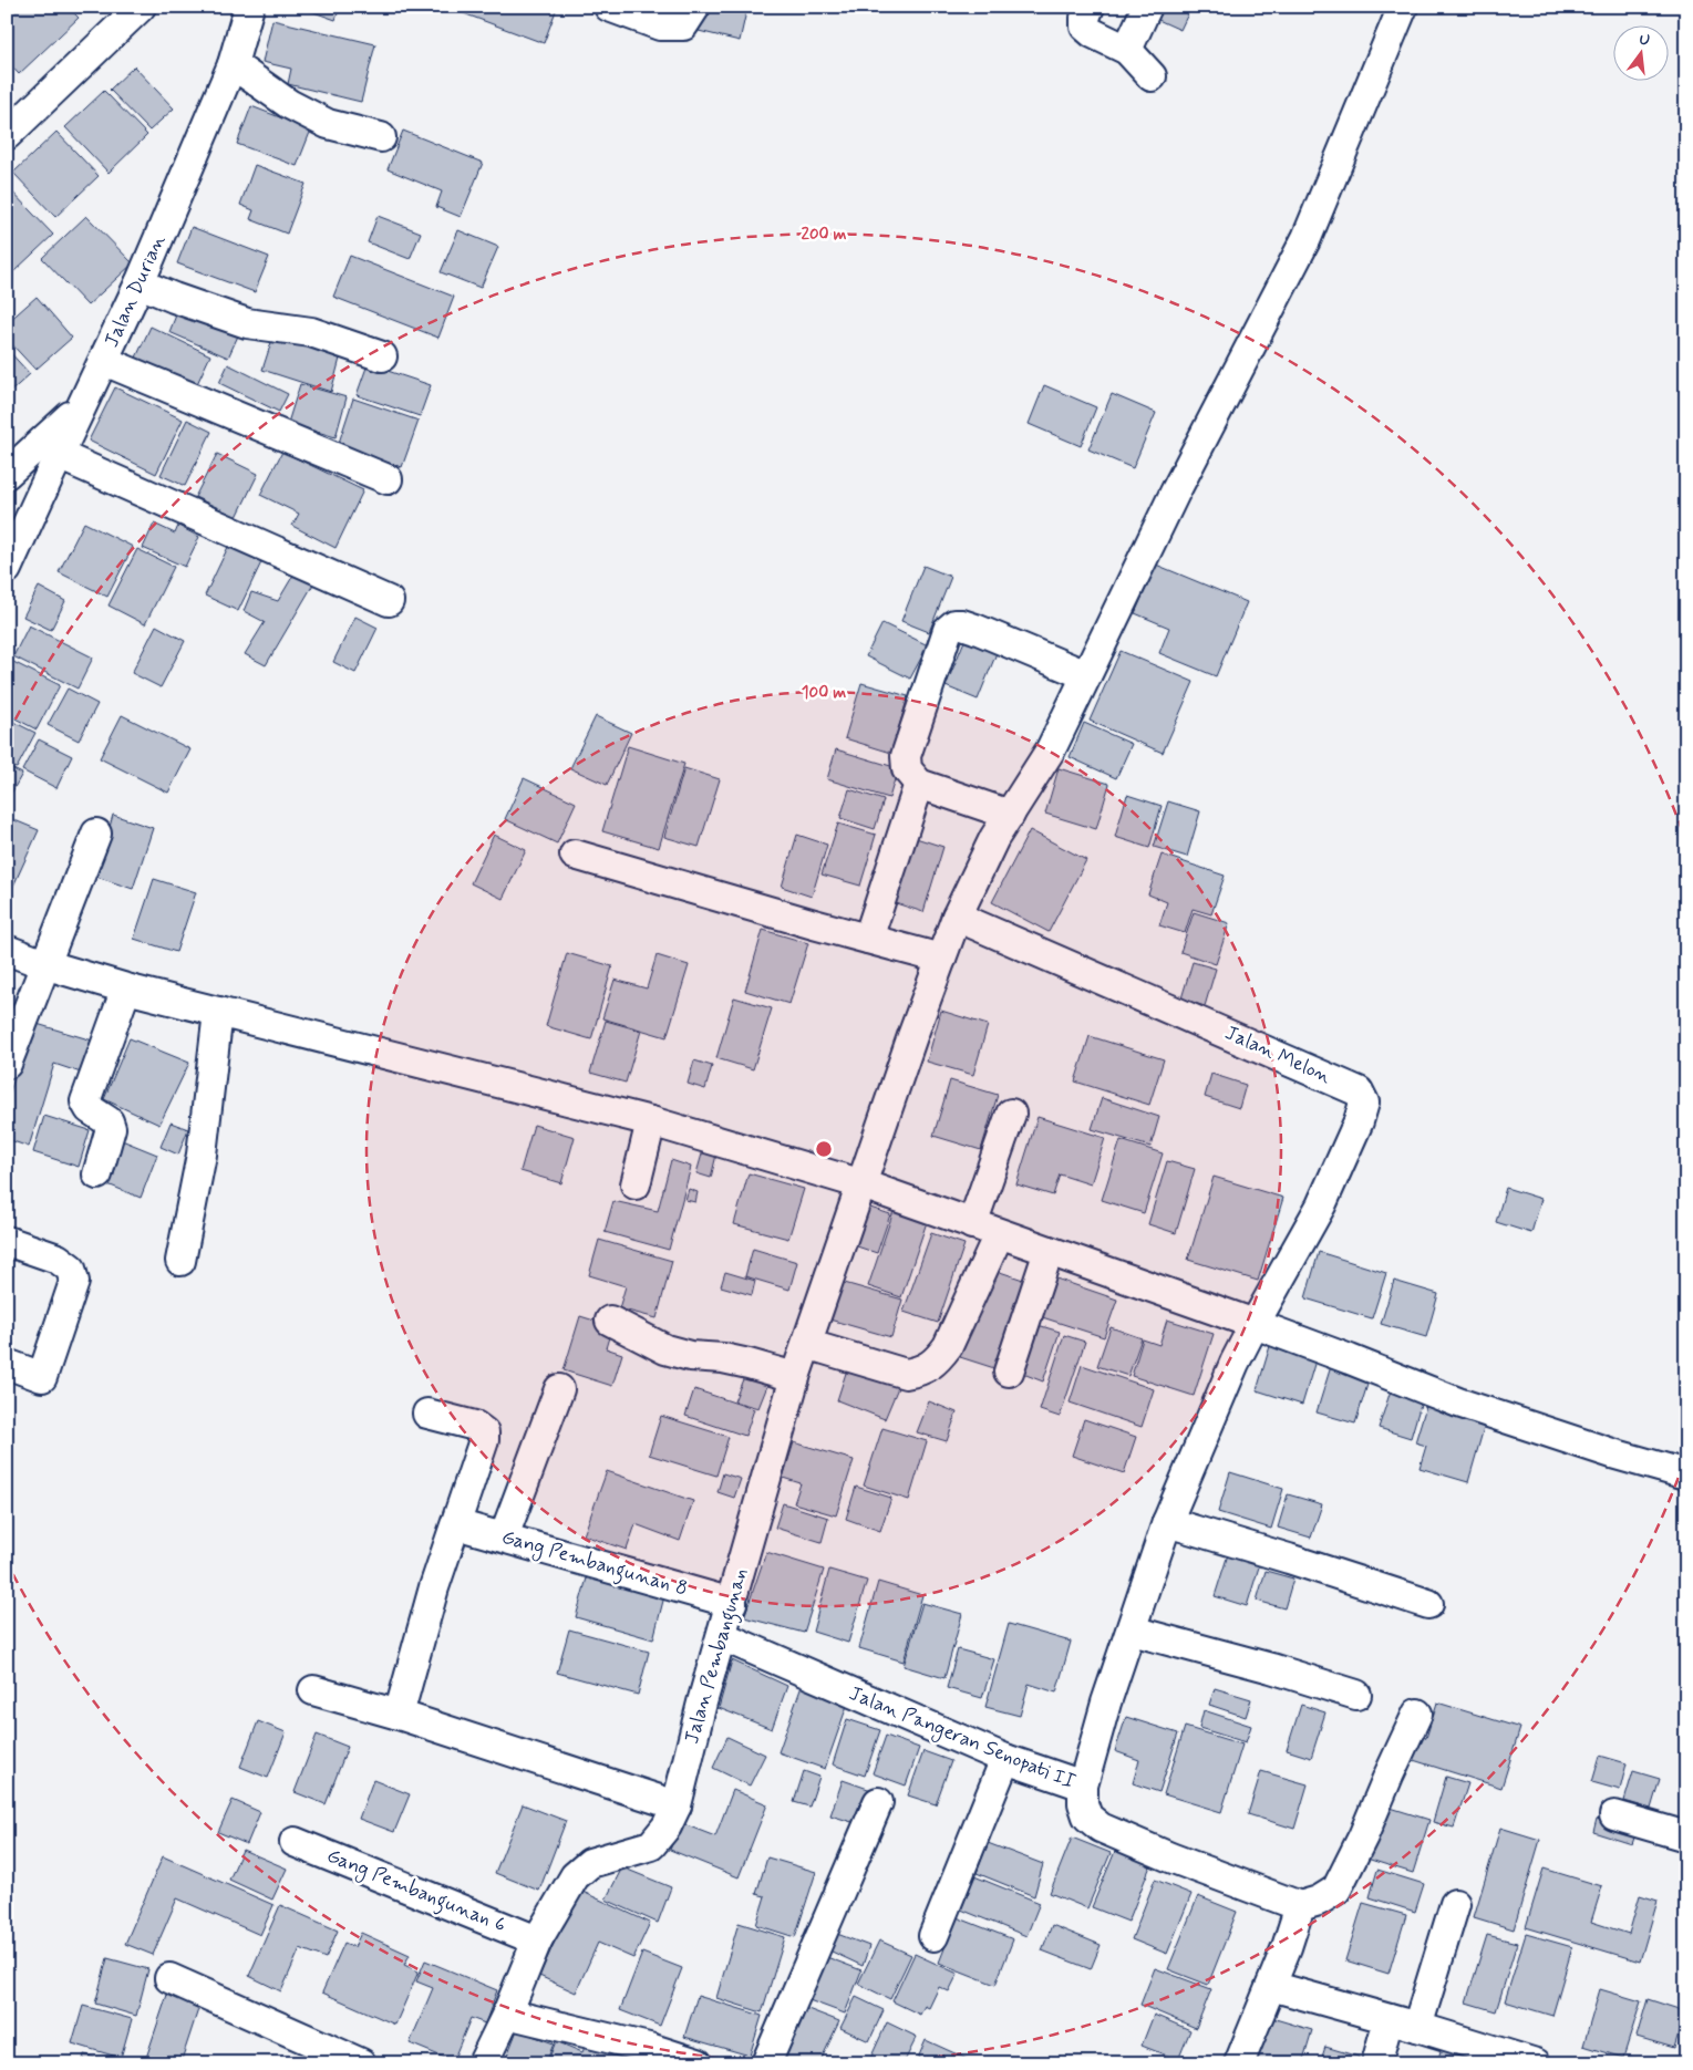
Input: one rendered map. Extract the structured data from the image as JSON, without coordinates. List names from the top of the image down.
{
  "streets": {
    "street": [
      "Jalan Durian",
      "Jalan Melon",
      "Gang Pembangunan 8",
      "Jalan Pembangunan",
      "Jalan Pangeran Senopati II",
      "Gang Pembangunan 6"
    ]
  },
  "crossings": [
    ["Jalan Melon", "Jalan Pembangunan"],
    ["Jalan Melon", "Jalan Pangeran Senopati II"],
    ["Gang Pembangunan 8", "Jalan Pembangunan"],
    ["Jalan Pembangunan", "Jalan Pangeran Senopati II"],
    ["Jalan Pembangunan", "Gang Pembangunan 6"]
  ],
  "north": "top",
  "rings": ["200 m", "100 m"]
}
